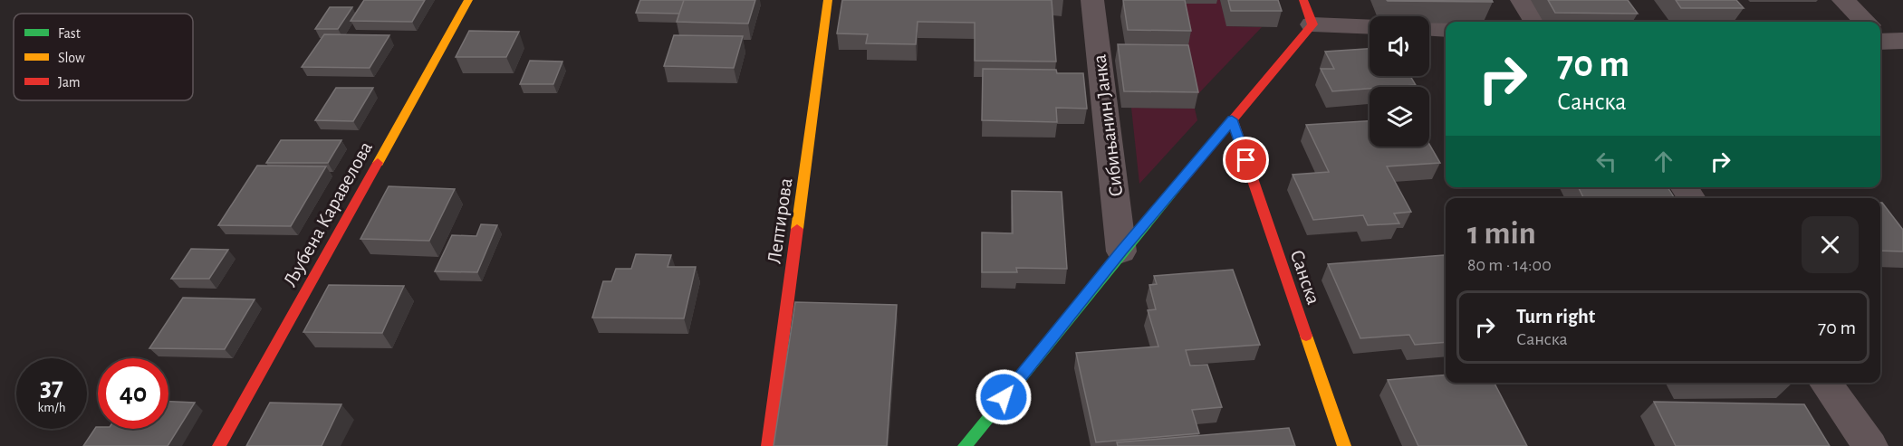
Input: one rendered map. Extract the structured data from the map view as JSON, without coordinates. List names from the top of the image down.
{
  "streets": {
    "street": [
      "Сибињанин Јанка",
      "Љубена Каравелова",
      "Лептирова",
      "Санска"
    ]
  },
  "legend": ["Fast", "Slow", "Jam"],
  "page": {
    "turn": ["70 m", "Санска"],
    "heading": ["1 min", "80 m · 14:00"],
    "list": [
      {
        "name": "Turn right",
        "note": "Санска",
        "value": "70 m"
      }
    ],
    "speed": "37 km/h",
    "limit": "40"
  }
}
